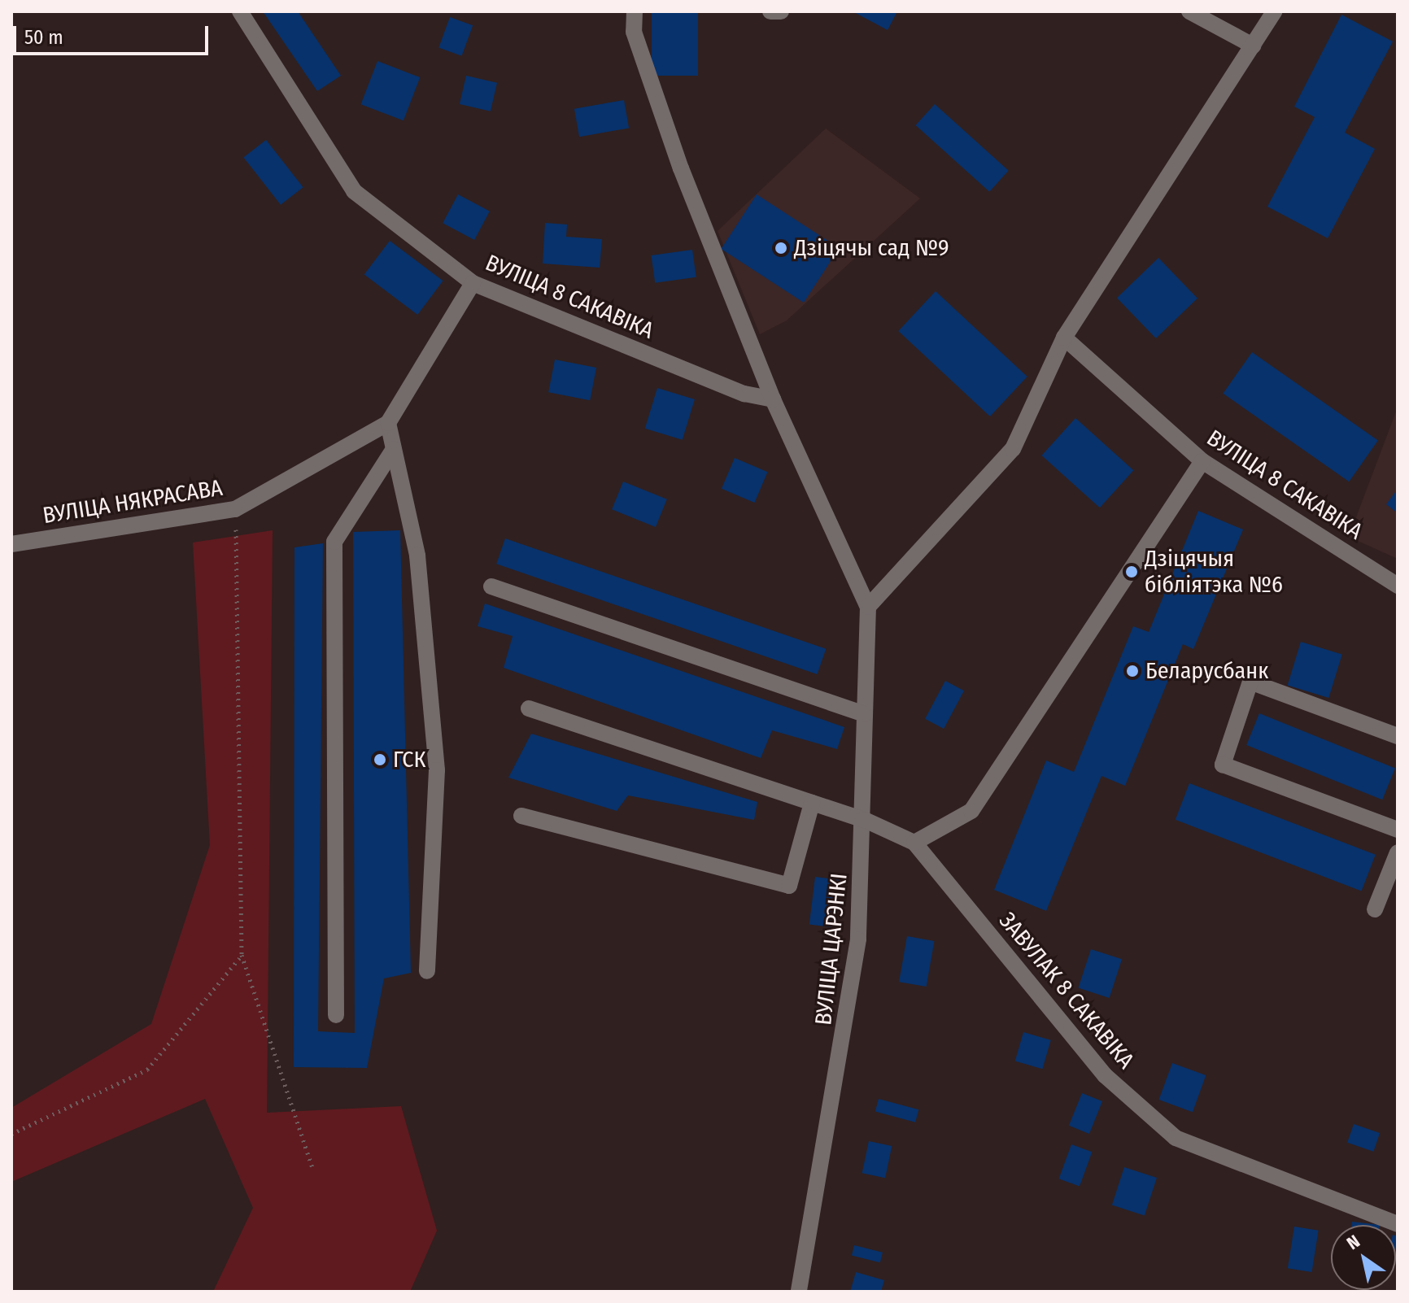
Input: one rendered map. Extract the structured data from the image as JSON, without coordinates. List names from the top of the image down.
{
  "streets": {
    "street": [
      "ВУЛІЦА 8 САКАВІКА",
      "ВУЛІЦА НЯКРАСАВА",
      "ВУЛІЦА ЦАРЭНКІ",
      "ЗАВУЛАК 8 САКАВІКА"
    ]
  },
  "crossings": [
    ["ВУЛІЦА 8 САКАВІКА", "ВУЛІЦА НЯКРАСАВА"],
    ["ВУЛІЦА ЦАРЭНКІ", "ЗАВУЛАК 8 САКАВІКА"]
  ],
  "places": [
    "Дзіцячы сад №9",
    "Дзіцячыя бібліятэка №6",
    "Беларусбанк",
    "ГСК"
  ],
  "scale_bar": "50 m",
  "north": "top left"
}
